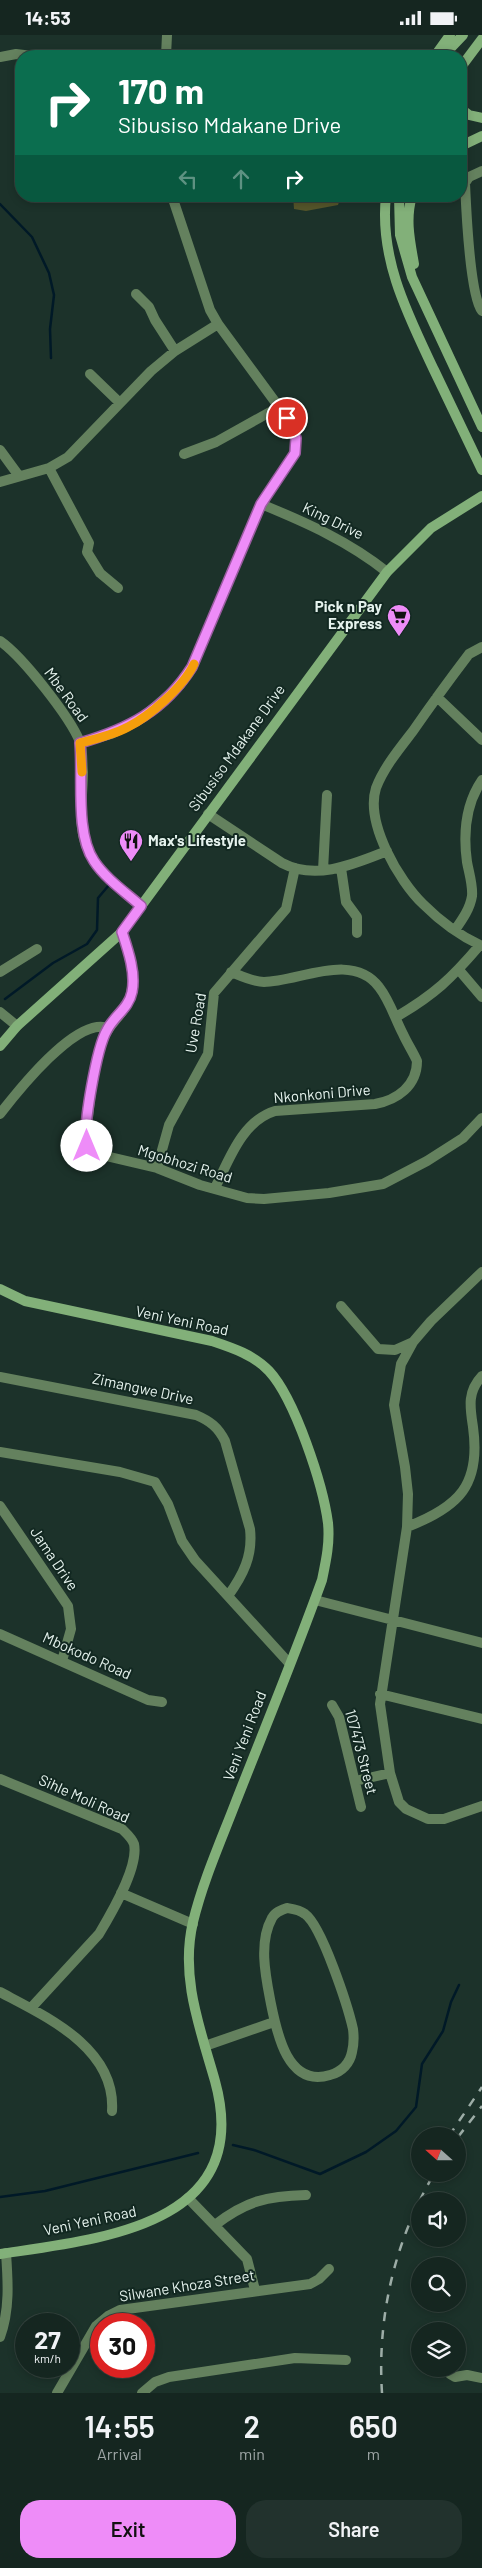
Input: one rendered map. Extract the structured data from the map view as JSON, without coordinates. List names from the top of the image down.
{
  "streets": {
    "street": [
      "King Drive",
      "Mbe Road",
      "Sibusiso Mdakane Drive",
      "Uve Road",
      "Nkonkoni Drive",
      "Mgobhozi Road",
      "Veni Yeni Road",
      "Zimangwe Drive",
      "Jama Drive",
      "Mbokodo Road",
      "107473 Street",
      "Sihle Moli Road",
      "Silwane Khoza Street"
    ]
  },
  "crossings": [
    ["King Drive", "Sibusiso Mdakane Drive"],
    ["Mbe Road", "Sibusiso Mdakane Drive"],
    ["Sibusiso Mdakane Drive", "Mgobhozi Road"],
    ["Uve Road", "Nkonkoni Drive"],
    ["Uve Road", "Mgobhozi Road"],
    ["Nkonkoni Drive", "Mgobhozi Road"],
    ["Jama Drive", "Mbokodo Road"]
  ],
  "places": {
    "supermarket": ["Pick n Pay Express"],
    "restaurant": ["Max's Lifestyle"]
  },
  "north": "left",
  "page": {
    "status": "14:53",
    "turn": ["170 m", "Sibusiso Mdakane Drive"],
    "speed": "27 km/h",
    "limit": "30",
    "eta": [
      "14:55",
      "Arrival",
      "2",
      "min",
      "650",
      "m"
    ],
    "buttons": ["Exit", "Share"]
  }
}
